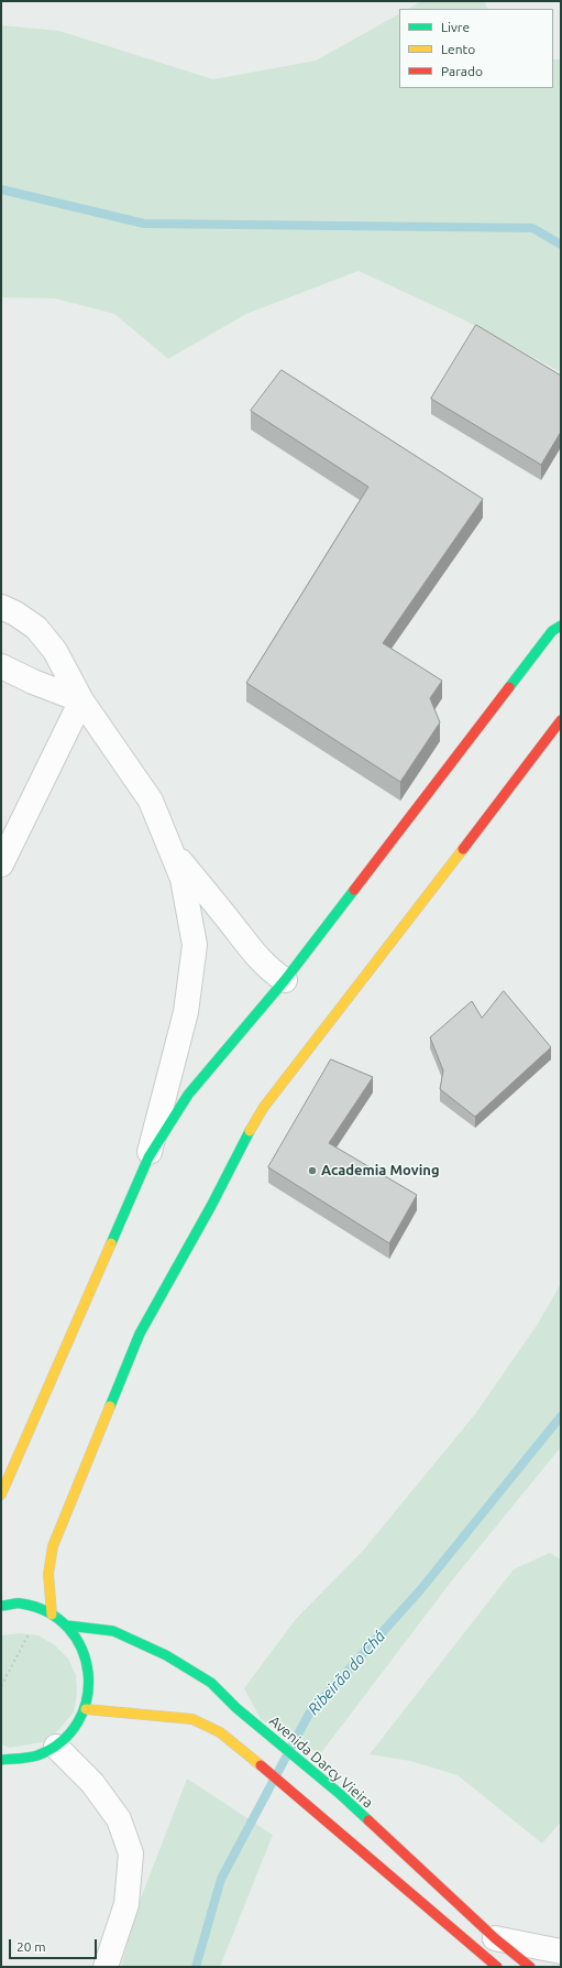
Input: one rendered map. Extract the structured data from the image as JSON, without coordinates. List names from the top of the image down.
{
  "streets": {
    "main road": ["Avenida Darcy Vieira"]
  },
  "water": ["Ribeirão do Chá"],
  "places": ["Academia Moving"],
  "legend": ["Livre", "Lento", "Parado"],
  "scale_bar": "20 m"
}
